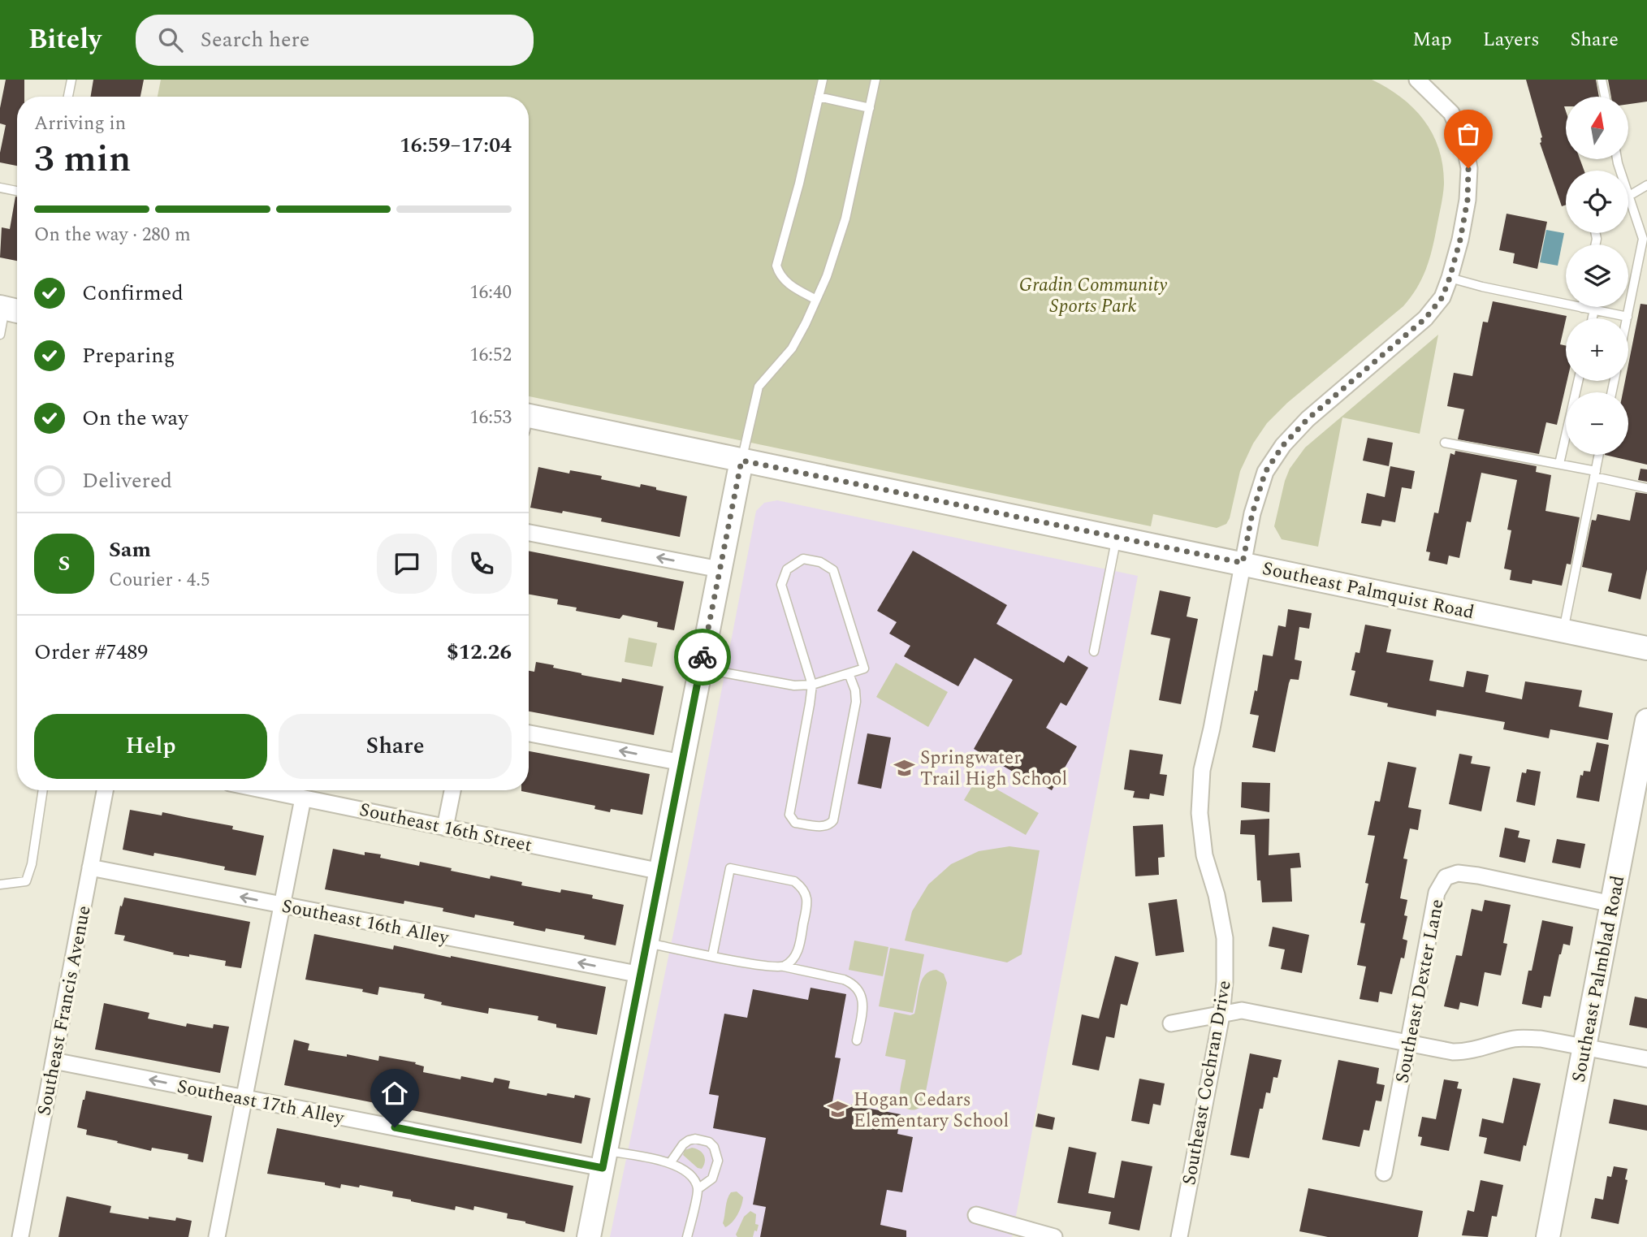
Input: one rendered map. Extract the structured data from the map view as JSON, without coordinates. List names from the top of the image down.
{
  "streets": {
    "street": [
      "Southeast Palmquist Road",
      "Southeast 16th Street",
      "Southeast 16th Alley",
      "Southeast Palmblad Road",
      "Southeast Dexter Lane",
      "Southeast Francis Avenue",
      "Southeast Cochran Drive",
      "Southeast 17th Alley"
    ]
  },
  "crossings": [
    ["Southeast Palmquist Road", "Southeast Cochran Drive"],
    ["Southeast 16th Alley", "Southeast Francis Avenue"],
    ["Southeast Palmblad Road", "Southeast Dexter Lane"],
    ["Southeast Francis Avenue", "Southeast 17th Alley"]
  ],
  "one_way": ["Southeast 16th Alley"],
  "parks": ["Gradin Community Sports Park"],
  "places": {
    "school or university": ["Springwater Trail High School", "Hogan Cedars Elementary School"]
  },
  "north": "top",
  "page": {
    "header": "Bitely",
    "search": "Search here",
    "nav": ["Map", "Layers", "Share"],
    "map_buttons": ["+", "−"],
    "heading": ["3 min", "Arriving in", "16:59–17:04"],
    "panel": [
      "Sam",
      "Courier · 4.5",
      "Order #7489",
      "$12.26"
    ],
    "bar": "On the way · 280 m",
    "list": [
      ["Confirmed", "16:40"],
      ["Preparing", "16:52"],
      ["On the way", "16:53"],
      "Delivered"
    ],
    "round": "S",
    "buttons": ["Help", "Share"]
  }
}
